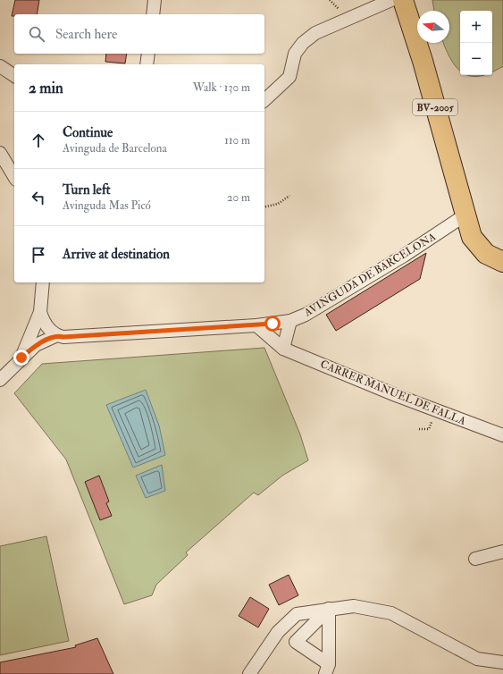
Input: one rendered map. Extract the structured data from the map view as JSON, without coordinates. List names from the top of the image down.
{
  "streets": {
    "main road": ["BV-2005"],
    "street": ["AVINGUDA DE BARCELONA", "CARRER MANUEL DE FALLA"]
  },
  "crossings": [
    ["BV-2005", "AVINGUDA DE BARCELONA"],
    ["AVINGUDA DE BARCELONA", "CARRER MANUEL DE FALLA"]
  ],
  "north": "left",
  "page": {
    "map_buttons": ["+", "−"],
    "search": "Search here",
    "heading": ["2 min", "Walk · 130 m"],
    "list": [
      ["Continue", "Avinguda de Barcelona", "110 m"],
      ["Turn left", "Avinguda Mas Picó", "20 m"],
      "Arrive at destination"
    ]
  }
}
